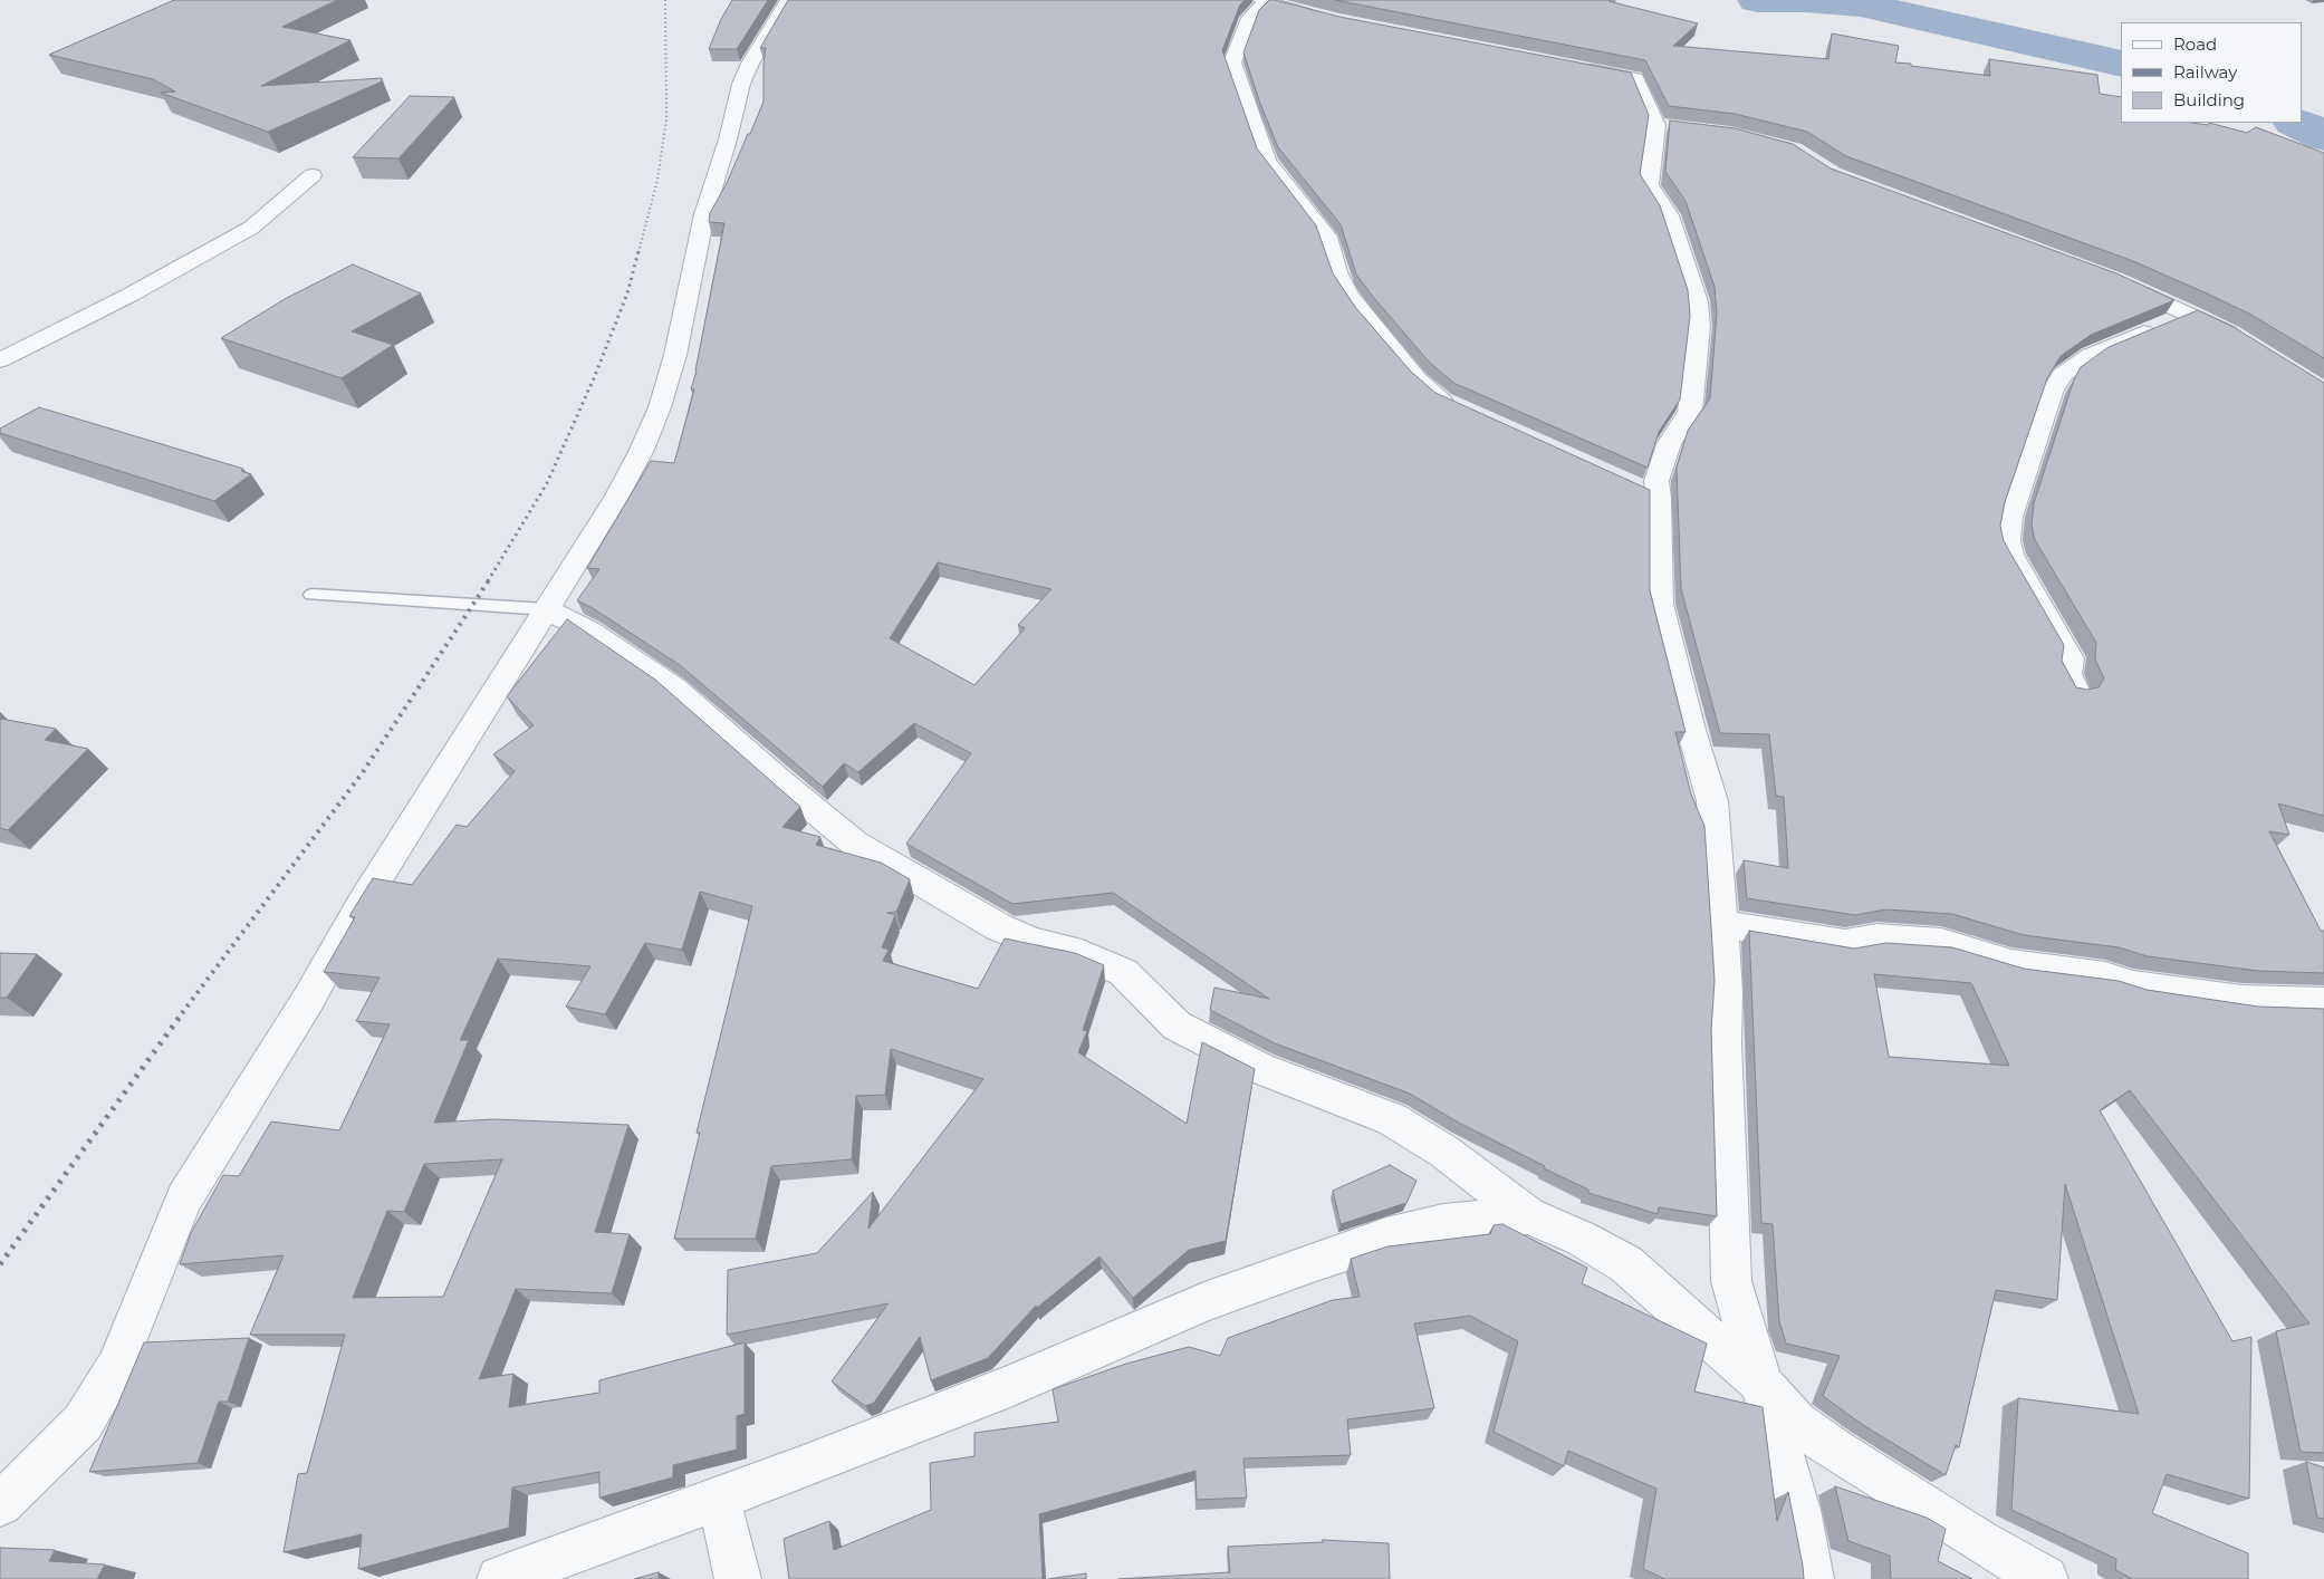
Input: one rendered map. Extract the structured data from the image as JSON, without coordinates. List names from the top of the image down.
{
  "legend": ["Road", "Railway", "Building"]
}
